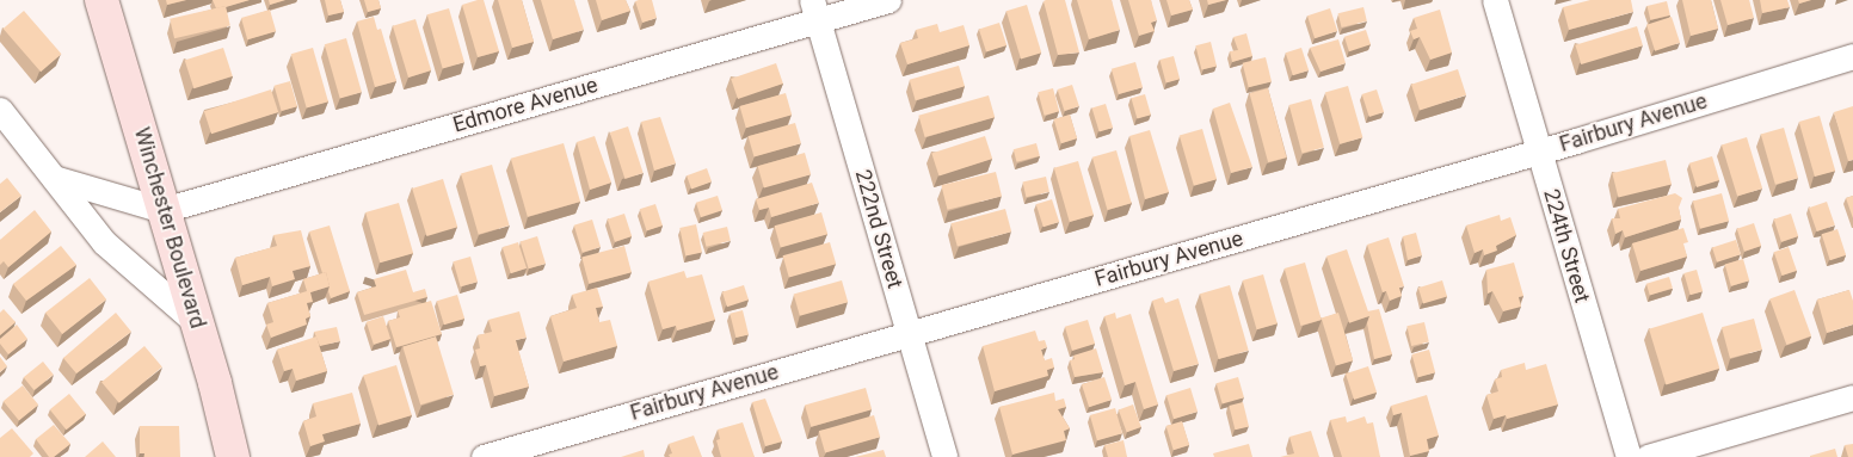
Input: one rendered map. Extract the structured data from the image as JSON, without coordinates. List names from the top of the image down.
{
  "streets": {
    "main road": ["Winchester Boulevard"],
    "street": [
      "Edmore Avenue",
      "Fairbury Avenue",
      "222nd Street",
      "224th Street"
    ]
  },
  "crossings": [
    ["Edmore Avenue", "Winchester Boulevard"],
    ["Edmore Avenue", "222nd Street"],
    ["Fairbury Avenue", "222nd Street"],
    ["Fairbury Avenue", "224th Street"]
  ]
}
